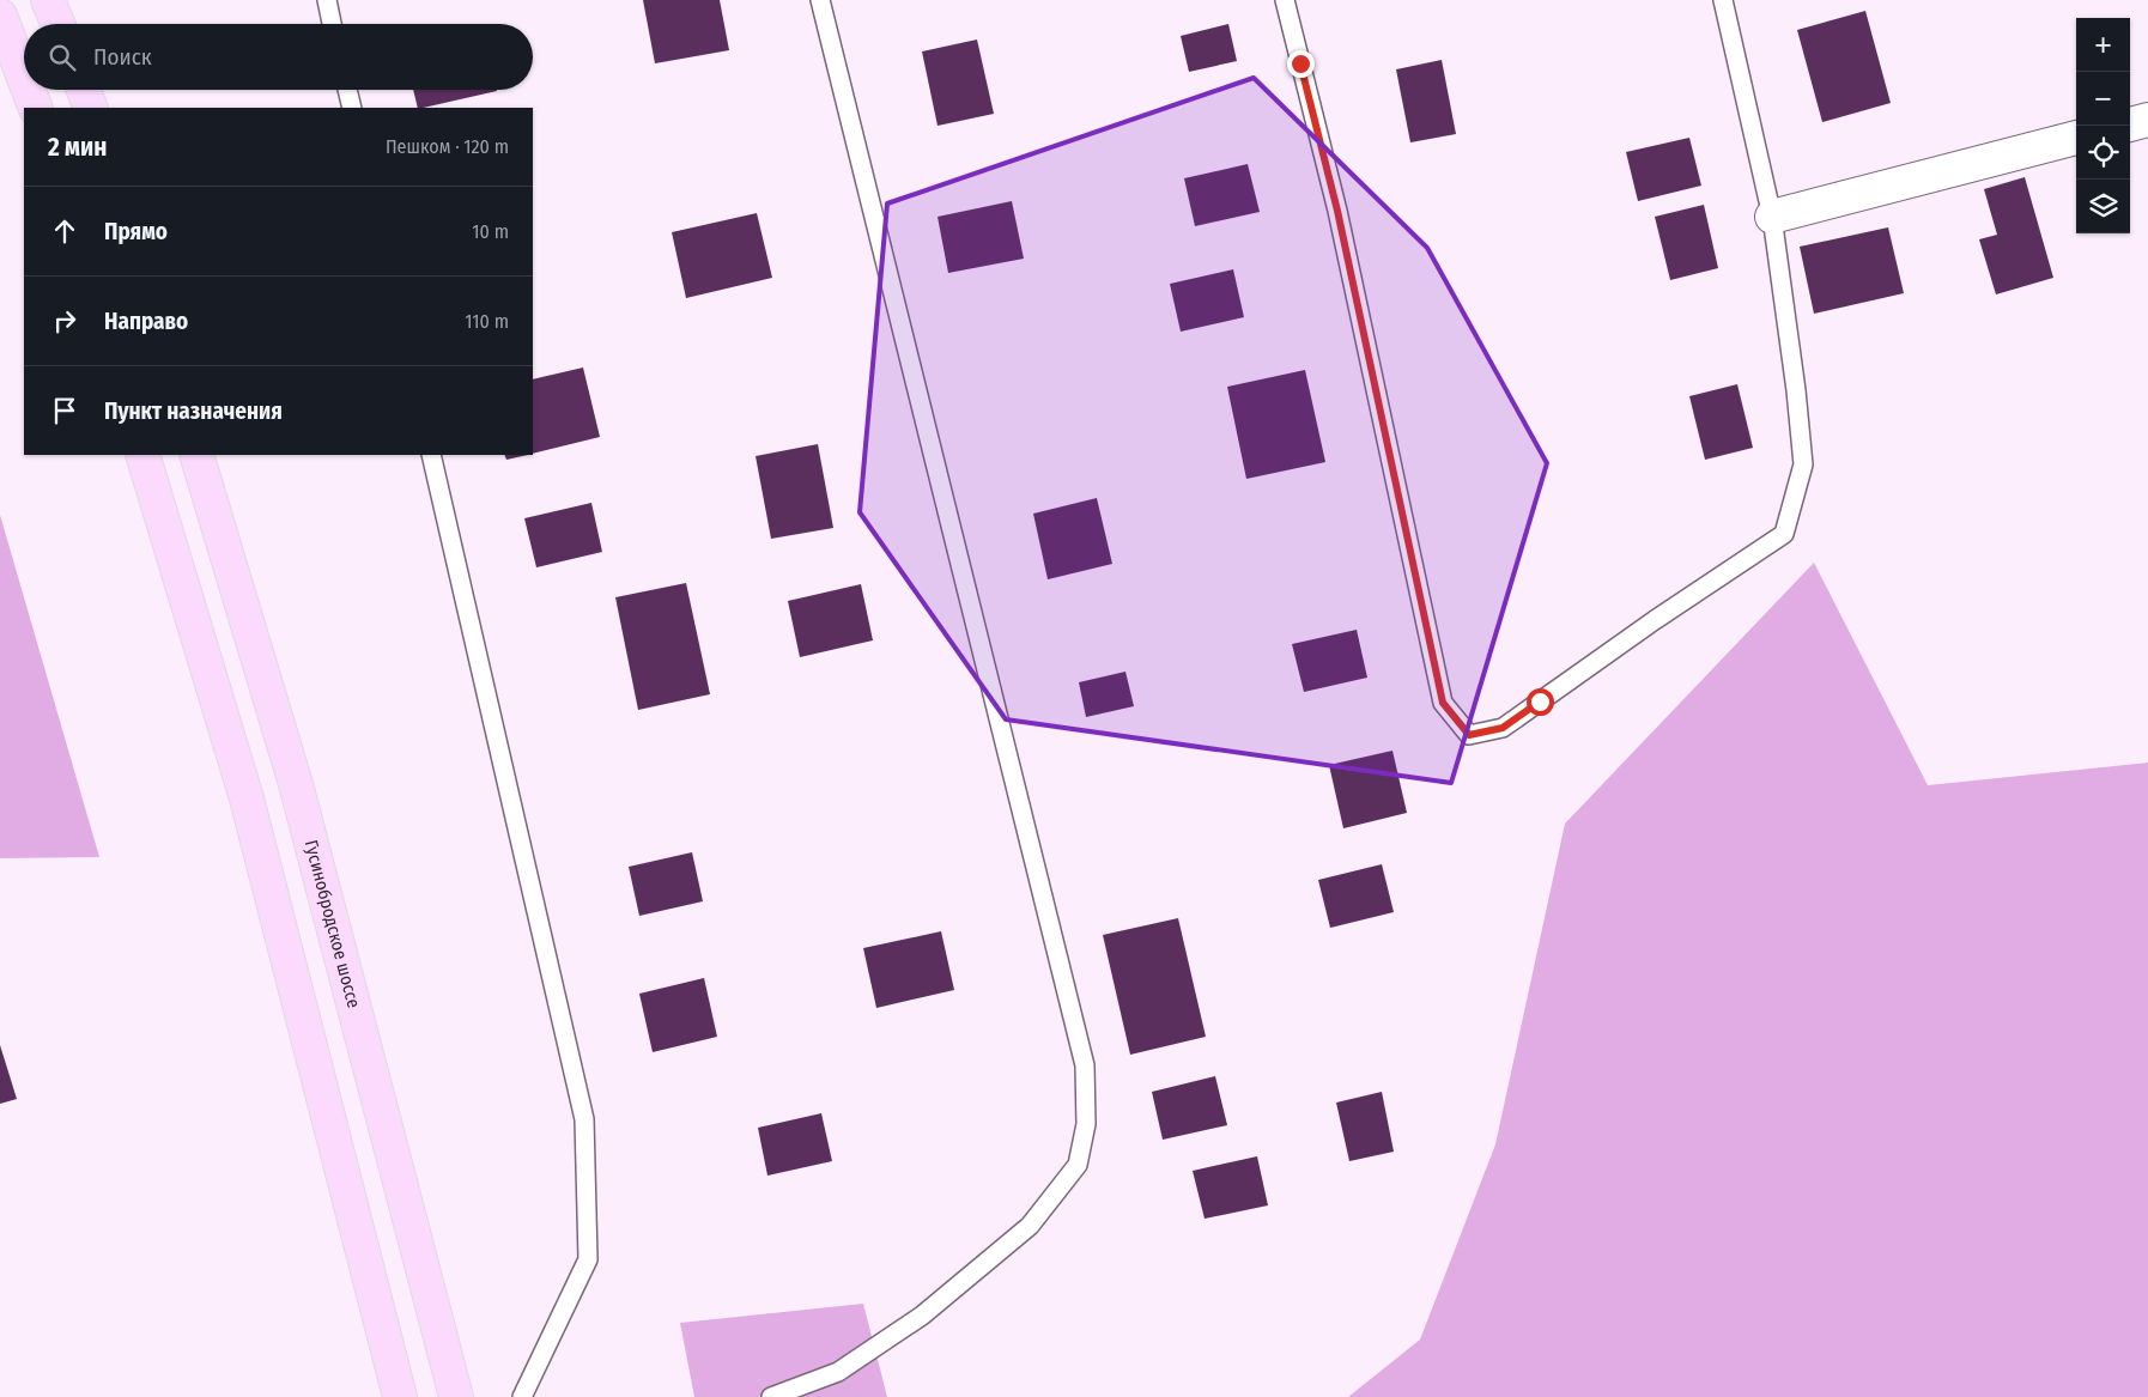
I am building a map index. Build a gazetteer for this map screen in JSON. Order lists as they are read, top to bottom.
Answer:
{
  "streets": {
    "main road": ["Гусинобродское шоссе"]
  },
  "page": {
    "map_buttons": ["+", "−"],
    "search": "Поиск",
    "heading": ["2 мин", "Пешком · 120 m"],
    "list": [
      ["Прямо", "10 m"],
      ["Направо", "110 m"],
      "Пункт назначения"
    ]
  }
}
